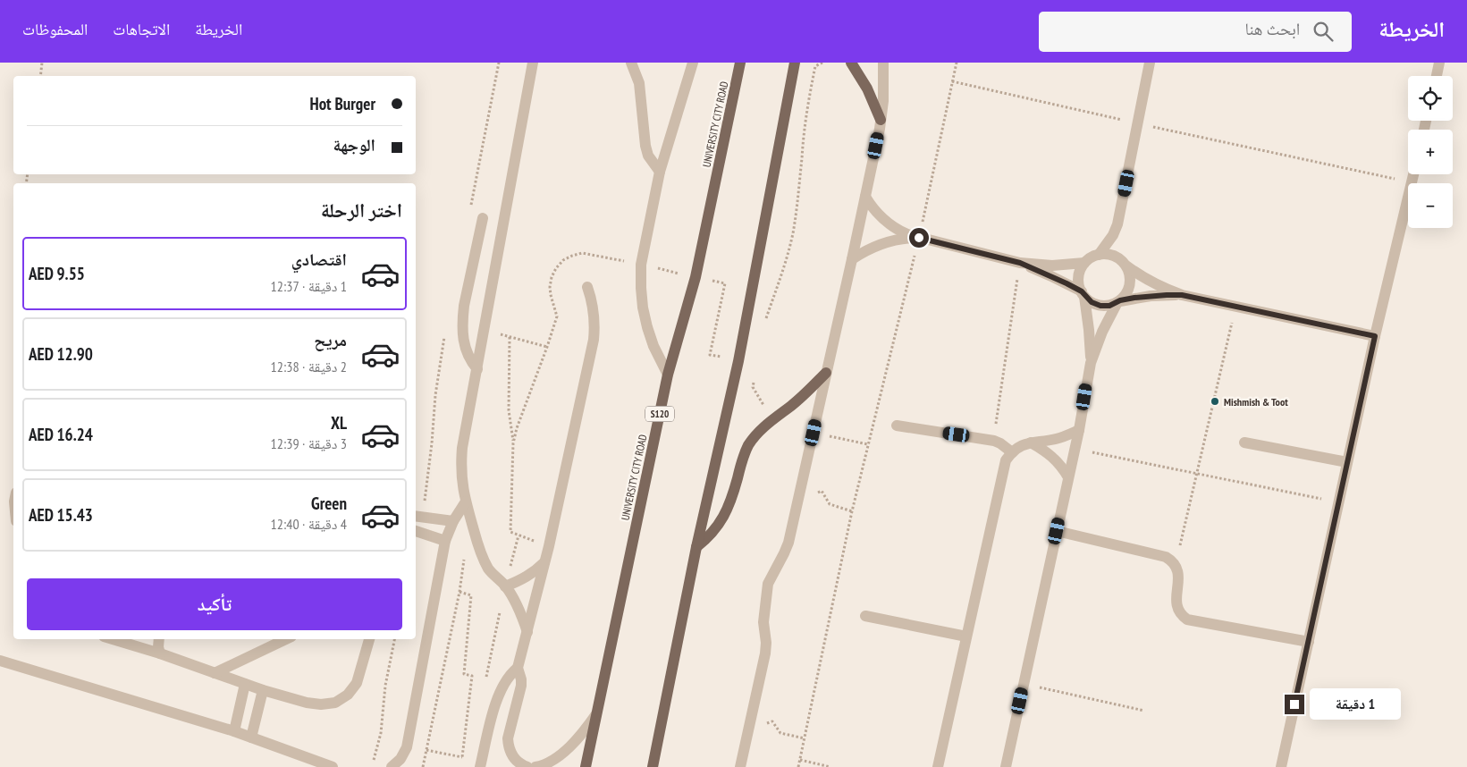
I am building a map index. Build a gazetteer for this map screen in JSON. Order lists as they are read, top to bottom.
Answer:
{
  "streets": {
    "main road": ["UNIVERSITY CITY ROAD", "S120"]
  },
  "places": ["Mishmish & Toot"],
  "page": {
    "header": "الخريطة",
    "search": "ابحث هنا",
    "nav": ["الخريطة", "الاتجاهات", "المحفوظات"],
    "map_buttons": ["+", "−"],
    "banner": ["Hot Burger", "الوجهة"],
    "heading": "اختر الرحلة",
    "list": [
      {
        "name": "اقتصادي",
        "note": "1 دقيقة · 12:37",
        "value": "AED 9.55"
      },
      {
        "name": "مريح",
        "note": "2 دقيقة · 12:38",
        "value": "AED 12.90"
      },
      {
        "name": "XL",
        "note": "3 دقيقة · 12:39",
        "value": "AED 16.24"
      },
      {
        "name": "Green",
        "note": "4 دقيقة · 12:40",
        "value": "AED 15.43"
      }
    ],
    "buttons": "تأكيد",
    "bubble": "1 دقيقة"
  }
}
